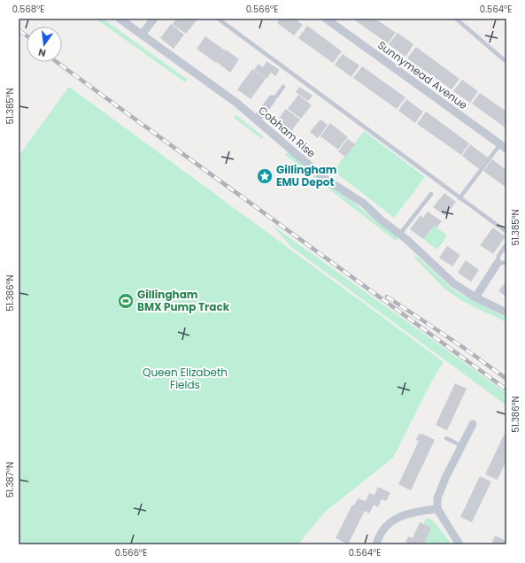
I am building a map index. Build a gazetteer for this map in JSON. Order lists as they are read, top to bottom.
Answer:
{
  "streets": {
    "street": ["Sunnymead Avenue", "Cobham Rise"]
  },
  "parks": ["Queen Elizabeth Fields"],
  "places": {
    "place": ["Gillingham EMU Depot"],
    "sports": ["Gillingham BMX Pump Track"]
  },
  "north": "bottom",
  "coordinates": [
    "0.568°E",
    "0.566°E",
    "0.564°E",
    "51.385°N",
    "51.386°N",
    "51.387°N"
  ]
}
